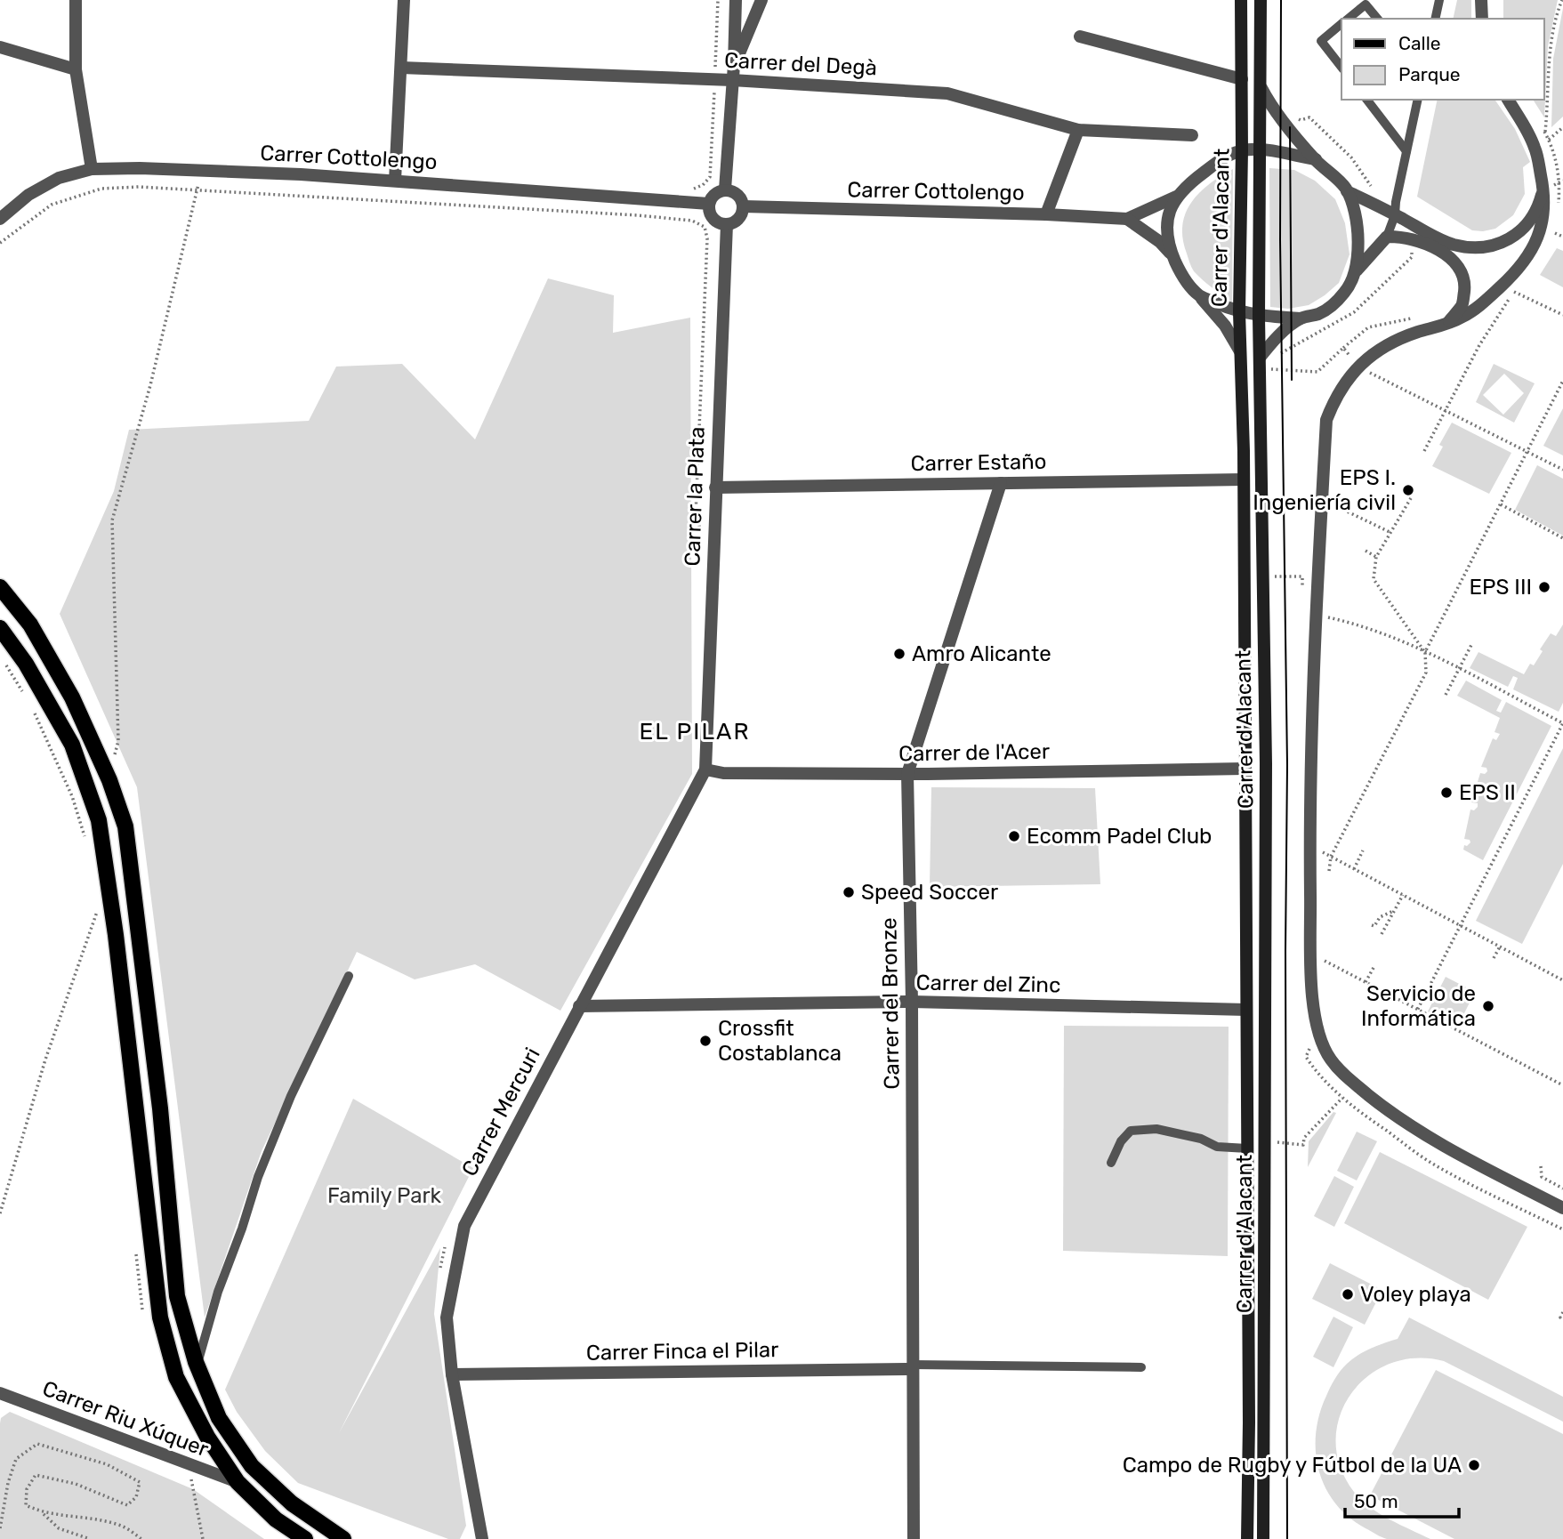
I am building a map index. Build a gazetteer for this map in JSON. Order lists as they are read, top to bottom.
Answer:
{
  "streets": {
    "main road": ["Carrer d'Alacant"],
    "street": [
      "Carrer del Degà",
      "Carrer Cottolengo",
      "Carrer Estaño",
      "Carrer la Plata",
      "Carrer de l'Acer",
      "Carrer del Zinc",
      "Carrer del Bronze",
      "Carrer Mercuri",
      "Carrer Finca el Pilar",
      "Carrer Riu Xúquer"
    ]
  },
  "crossings": [
    ["Carrer Cottolengo", "Carrer la Plata"],
    ["Carrer d'Alacant", "Carrer Estaño"],
    ["Carrer d'Alacant", "Carrer de l'Acer"],
    ["Carrer d'Alacant", "Carrer del Zinc"],
    ["Carrer Estaño", "Carrer la Plata"],
    ["Carrer Estaño", "Carrer del Bronze"],
    ["Carrer la Plata", "Carrer de l'Acer"],
    ["Carrer la Plata", "Carrer Mercuri"],
    ["Carrer de l'Acer", "Carrer del Bronze"],
    ["Carrer de l'Acer", "Carrer Mercuri"],
    ["Carrer del Zinc", "Carrer del Bronze"],
    ["Carrer del Zinc", "Carrer Mercuri"],
    ["Carrer del Bronze", "Carrer Finca el Pilar"],
    ["Carrer Mercuri", "Carrer Finca el Pilar"]
  ],
  "districts": ["EL PILAR"],
  "parks": ["Family Park"],
  "places": [
    "EPS I. Ingeniería civil",
    "EPS III",
    "Amro Alicante",
    "EPS II",
    "Ecomm Padel Club",
    "Speed Soccer",
    "Servicio de Informática",
    "Crossfit Costablanca",
    "Voley playa",
    "Campo de Rugby y Fútbol de la UA"
  ],
  "legend": ["Calle", "Parque"],
  "scale_bar": "50 m"
}
